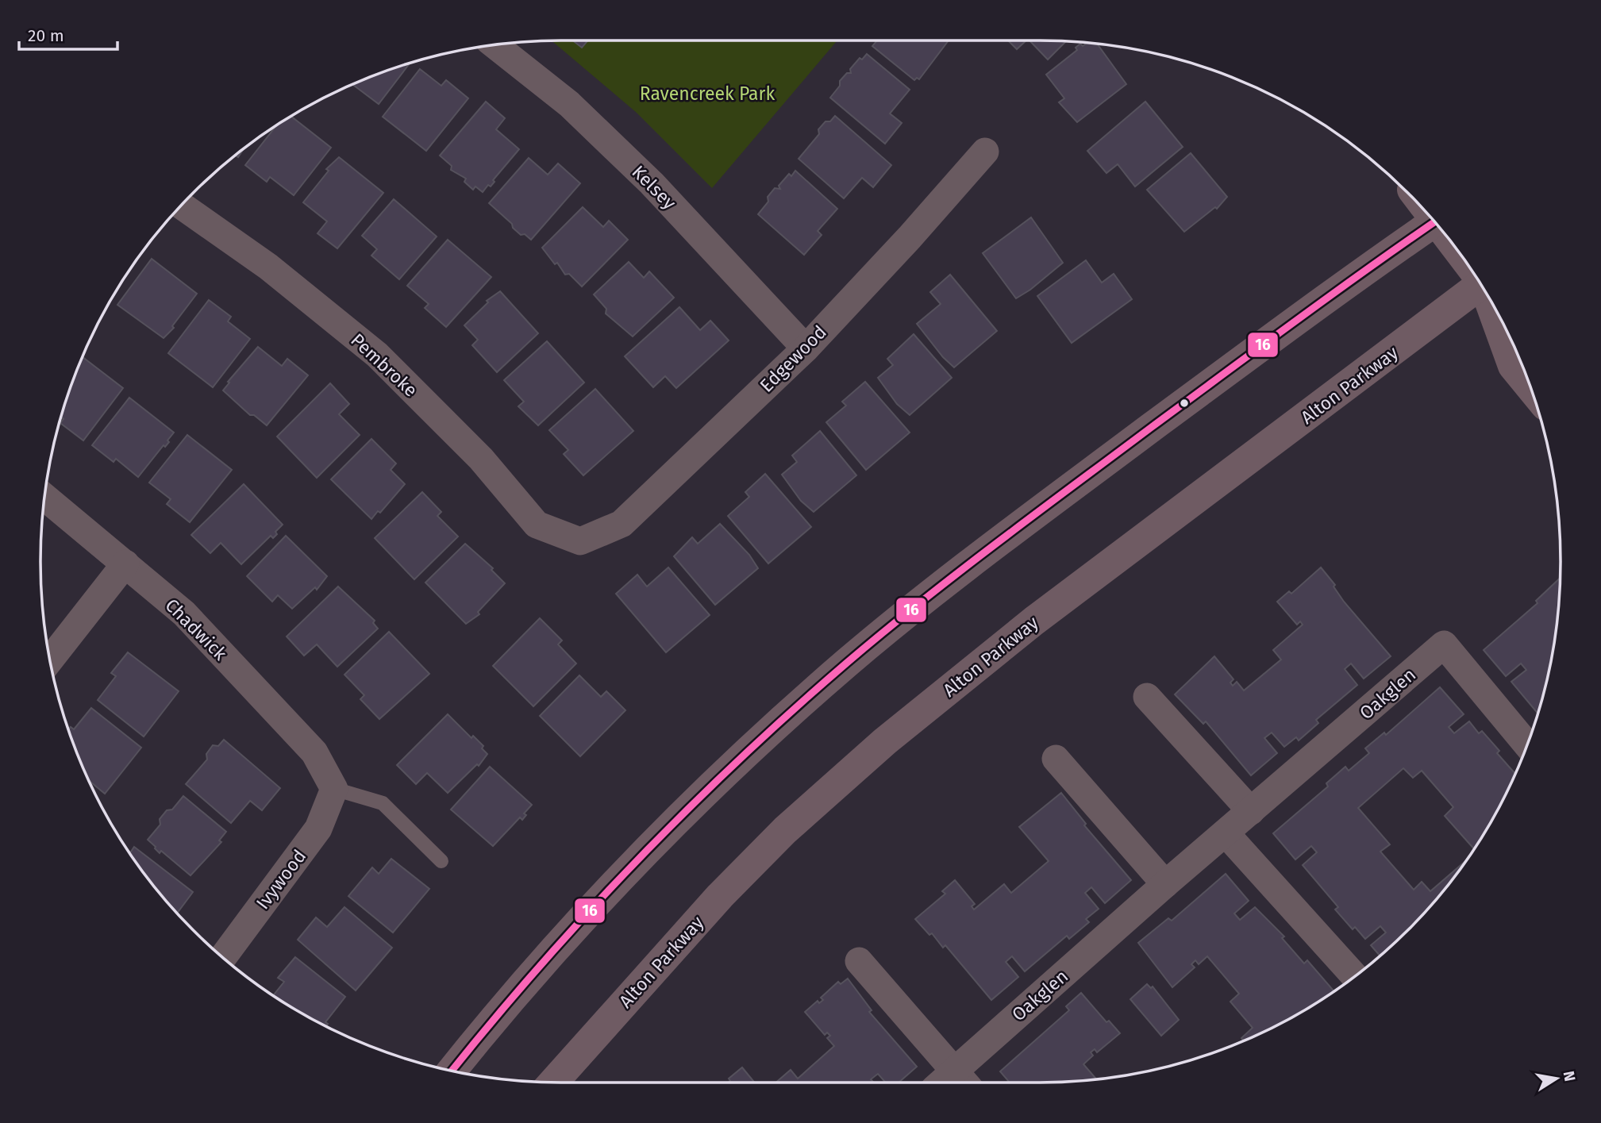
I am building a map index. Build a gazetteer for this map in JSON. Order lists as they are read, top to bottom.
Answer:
{
  "streets": {
    "main road": ["Alton Parkway"],
    "street": [
      "Kelsey",
      "Edgewood",
      "Pembroke",
      "Chadwick",
      "Oakglen",
      "Ivywood"
    ]
  },
  "crossings": [
    ["Kelsey", "Edgewood"],
    ["Edgewood", "Pembroke"],
    ["Chadwick", "Ivywood"]
  ],
  "parks": ["Ravencreek Park"],
  "lines": ["transit line 16"],
  "scale_bar": "20 m",
  "north": "right"
}
